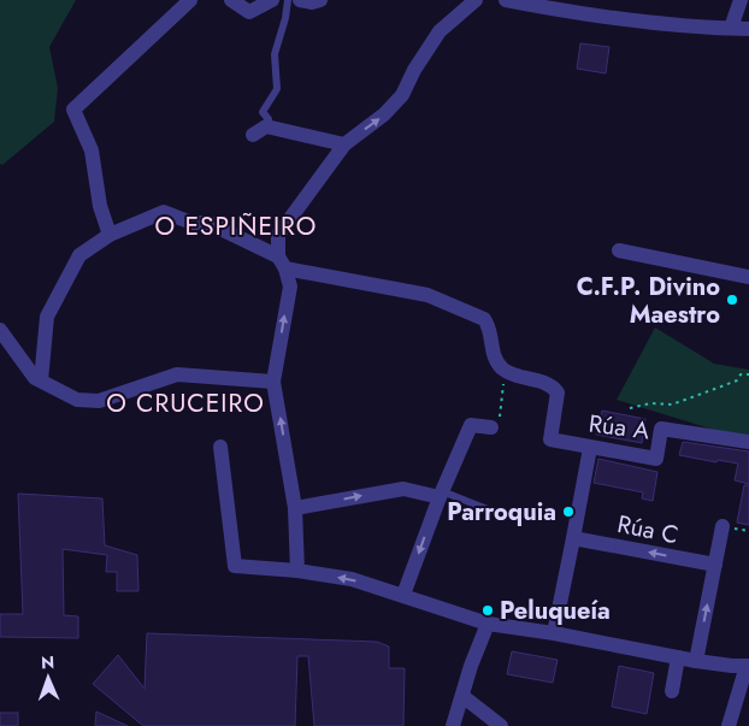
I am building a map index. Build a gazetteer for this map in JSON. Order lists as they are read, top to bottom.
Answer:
{
  "streets": {
    "street": ["Rúa A", "Rúa C"]
  },
  "districts": ["O ESPIÑEIRO", "O CRUCEIRO"],
  "places": ["C.F.P. Divino Maestro", "Parroquia", "Peluqueía"],
  "north": "top"
}
